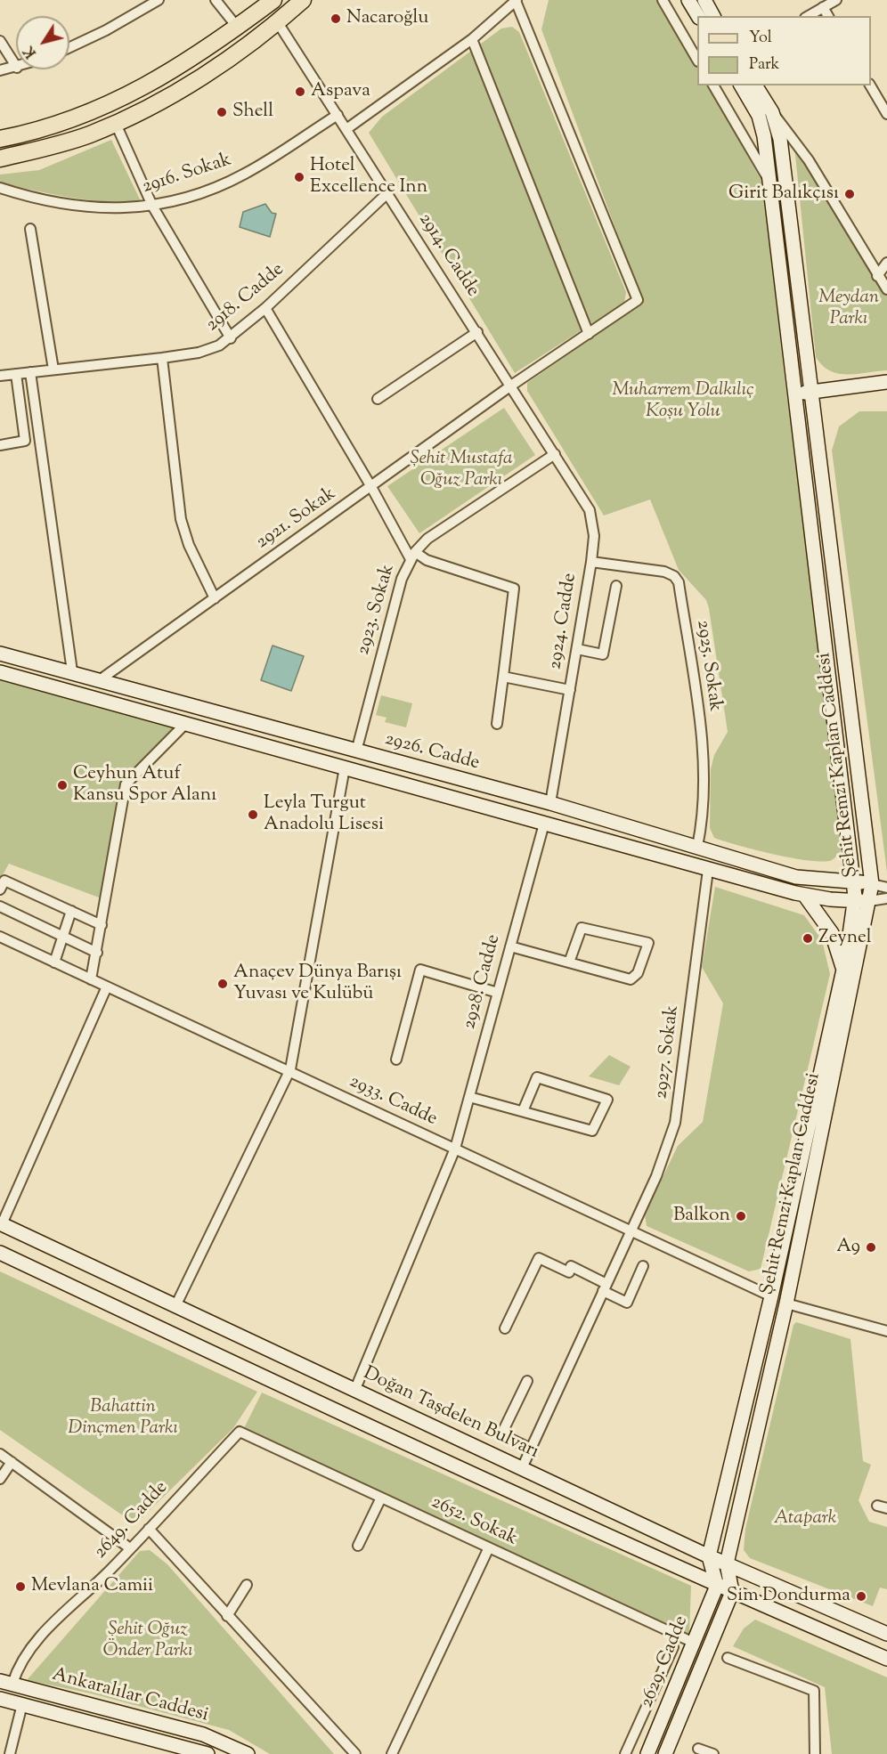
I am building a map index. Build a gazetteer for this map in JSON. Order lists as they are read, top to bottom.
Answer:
{
  "streets": {
    "main road": [
      "2926. Cadde",
      "Şehit Remzi Kaplan Caddesi",
      "Doğan Taşdelen Bulvarı",
      "2629. Cadde",
      "Ankaralılar Caddesi"
    ],
    "street": [
      "2916. Sokak",
      "2914. Cadde",
      "2918. Cadde",
      "2921. Sokak",
      "2923. Sokak",
      "2924. Cadde",
      "2925. Sokak",
      "2928. Cadde",
      "2927. Sokak",
      "2933. Cadde",
      "2649. Cadde",
      "2652. Sokak"
    ]
  },
  "crossings": [
    ["2916. Sokak", "2914. Cadde"],
    ["2914. Cadde", "2918. Cadde"],
    ["2914. Cadde", "2921. Sokak"],
    ["2914. Cadde", "2923. Sokak"],
    ["2914. Cadde", "2924. Cadde"],
    ["2921. Sokak", "2926. Cadde"],
    ["2923. Sokak", "2924. Cadde"],
    ["2923. Sokak", "2926. Cadde"],
    ["2924. Cadde", "2925. Sokak"],
    ["2924. Cadde", "2926. Cadde"],
    ["2925. Sokak", "2926. Cadde"],
    ["2926. Cadde", "Şehit Remzi Kaplan Caddesi"],
    ["2926. Cadde", "2928. Cadde"],
    ["2926. Cadde", "2927. Sokak"],
    ["Şehit Remzi Kaplan Caddesi", "2933. Cadde"],
    ["Şehit Remzi Kaplan Caddesi", "Doğan Taşdelen Bulvarı"],
    ["2928. Cadde", "2933. Cadde"],
    ["2928. Cadde", "Doğan Taşdelen Bulvarı"],
    ["2927. Sokak", "2933. Cadde"],
    ["2927. Sokak", "Doğan Taşdelen Bulvarı"],
    ["2649. Cadde", "2652. Sokak"],
    ["2649. Cadde", "Ankaralılar Caddesi"],
    ["2652. Sokak", "2629. Cadde"]
  ],
  "parks": [
    "Meydan Parkı",
    "Muharrem Dalkılıç Koşu Yolu",
    "Şehit Mustafa Oğuz Parkı",
    "Bahattin Dinçmen Parkı",
    "Atapark",
    "Şehit Oğuz Önder Parkı"
  ],
  "places": [
    "Nacaroğlu",
    "Aspava",
    "Shell",
    "Hotel Excellence Inn",
    "Girit Balıkçısı",
    "Ceyhun Atuf Kansu Spor Alanı",
    "Leyla Turgut Anadolu Lisesi",
    "Zeynel",
    "Anaçev Dünya Barışı Yuvası ve Kulübü",
    "Balkon",
    "A9",
    "Mevlana Camii",
    "Sim Dondurma"
  ],
  "legend": ["Yol", "Park"],
  "north": "bottom left"
}
